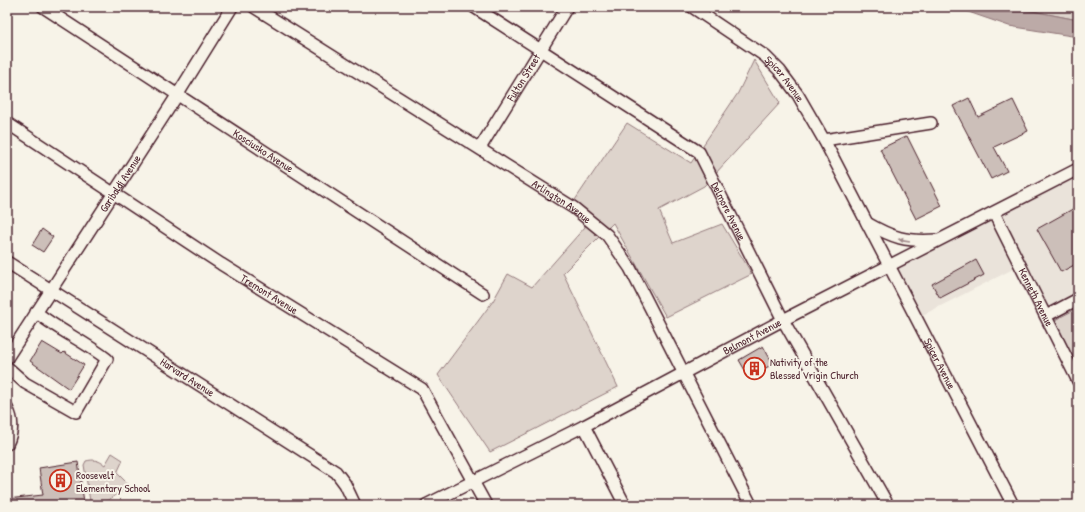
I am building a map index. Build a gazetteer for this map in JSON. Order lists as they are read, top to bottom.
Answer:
{
  "streets": {
    "street": [
      "Fulton Street",
      "Spicer Avenue",
      "Kosciusko Avenue",
      "Garibaldi Avenue",
      "Arlington Avenue",
      "Delmore Avenue",
      "Tremont Avenue",
      "Kenneth Avenue",
      "Belmont Avenue",
      "Harvard Avenue"
    ]
  },
  "crossings": [
    ["Fulton Street", "Arlington Avenue"],
    ["Fulton Street", "Delmore Avenue"],
    ["Spicer Avenue", "Belmont Avenue"],
    ["Kosciusko Avenue", "Garibaldi Avenue"],
    ["Garibaldi Avenue", "Tremont Avenue"],
    ["Garibaldi Avenue", "Harvard Avenue"],
    ["Arlington Avenue", "Belmont Avenue"],
    ["Delmore Avenue", "Belmont Avenue"],
    ["Tremont Avenue", "Belmont Avenue"],
    ["Kenneth Avenue", "Belmont Avenue"]
  ],
  "places": {
    "building": ["Nativity of the Blessed Vrigin Church", "Roosevelt Elementary School"]
  }
}
